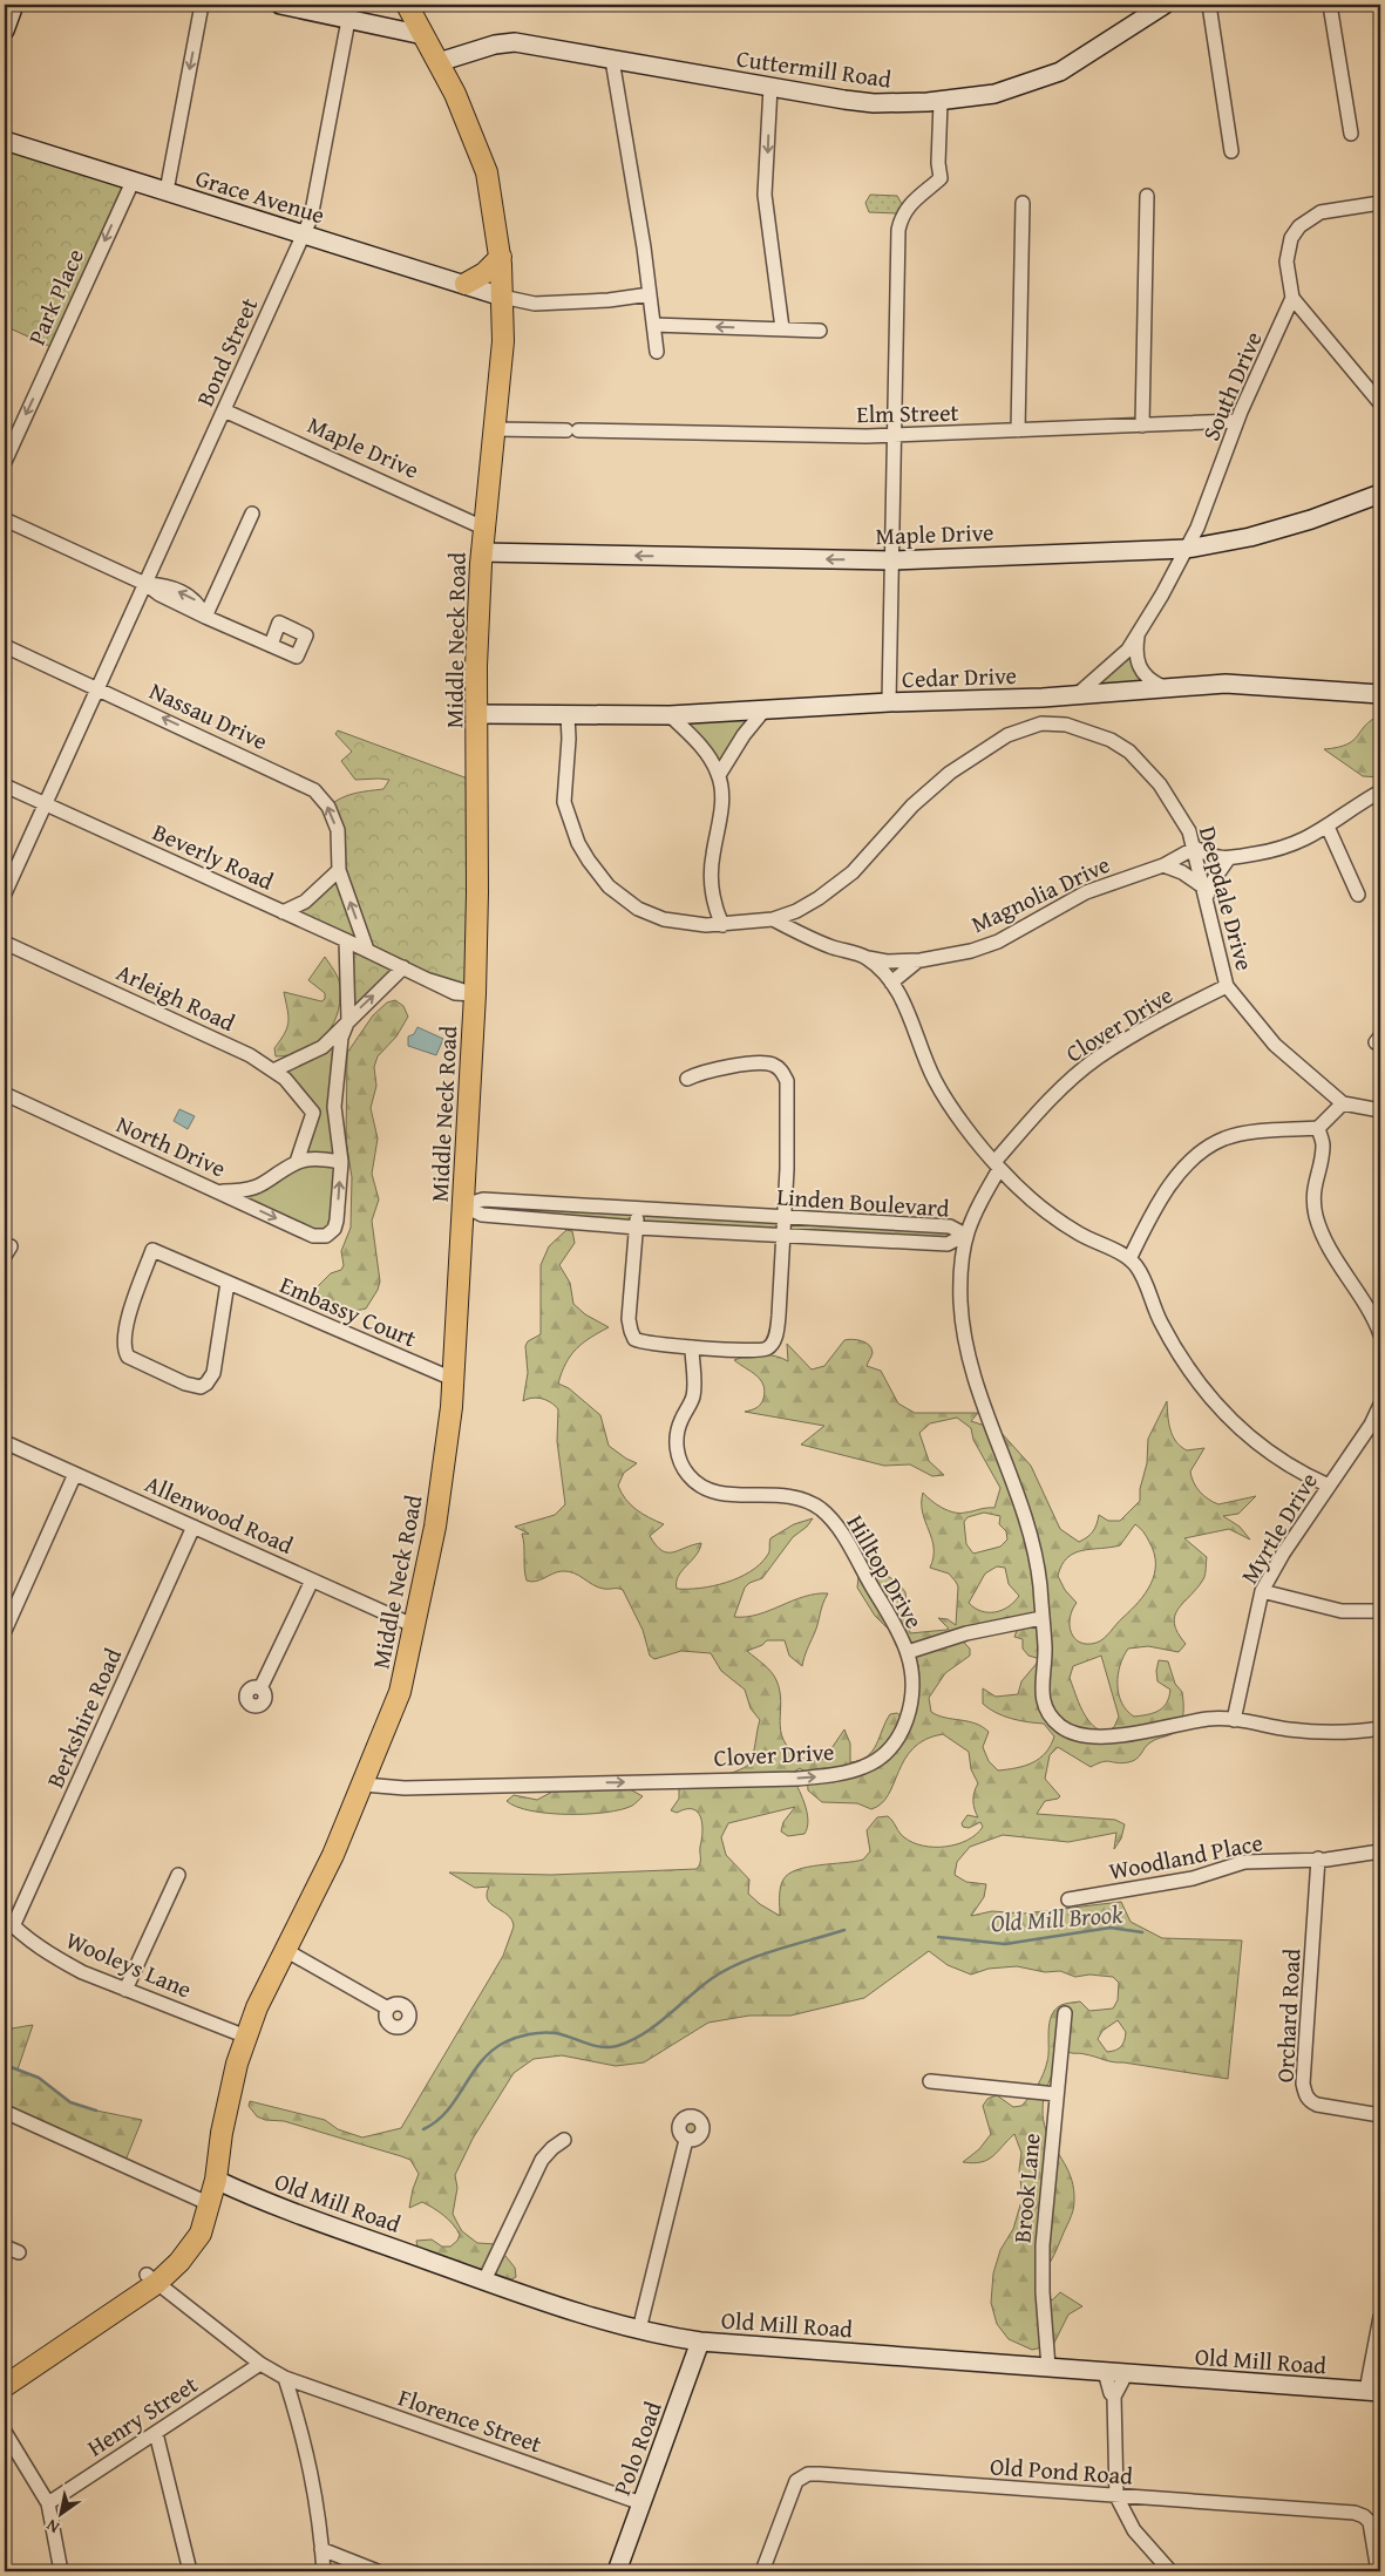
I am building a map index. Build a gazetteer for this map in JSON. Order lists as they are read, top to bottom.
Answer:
{
  "streets": {
    "main road": ["Middle Neck Road"],
    "street": [
      "Cuttermill Road",
      "Grace Avenue",
      "Park Place",
      "Bond Street",
      "South Drive",
      "Elm Street",
      "Maple Drive",
      "Cedar Drive",
      "Nassau Drive",
      "Beverly Road",
      "Magnolia Drive",
      "Deepdale Drive",
      "Arleigh Road",
      "Clover Drive",
      "North Drive",
      "Linden Boulevard",
      "Embassy Court",
      "Allenwood Road",
      "Myrtle Drive",
      "Hilltop Drive",
      "Berkshire Road",
      "Woodland Place",
      "Wooleys Lane",
      "Orchard Road",
      "Brook Lane",
      "Old Mill Road",
      "Henry Street",
      "Florence Street",
      "Polo Road",
      "Old Pond Road"
    ]
  },
  "crossings": [
    ["Cuttermill Road", "Middle Neck Road"],
    ["Grace Avenue", "Park Place"],
    ["Grace Avenue", "Bond Street"],
    ["Grace Avenue", "Middle Neck Road"],
    ["Bond Street", "Maple Drive"],
    ["Bond Street", "Nassau Drive"],
    ["Bond Street", "Beverly Road"],
    ["South Drive", "Elm Street"],
    ["South Drive", "Maple Drive"],
    ["South Drive", "Cedar Drive"],
    ["Elm Street", "Middle Neck Road"],
    ["Maple Drive", "Middle Neck Road"],
    ["Middle Neck Road", "Cedar Drive"],
    ["Middle Neck Road", "Beverly Road"],
    ["Middle Neck Road", "Clover Drive"],
    ["Middle Neck Road", "Linden Boulevard"],
    ["Middle Neck Road", "Embassy Court"],
    ["Middle Neck Road", "Allenwood Road"],
    ["Middle Neck Road", "Wooleys Lane"],
    ["Middle Neck Road", "Old Mill Road"],
    ["Middle Neck Road", "Florence Street"],
    ["Cedar Drive", "Deepdale Drive"],
    ["Nassau Drive", "Beverly Road"],
    ["Magnolia Drive", "Deepdale Drive"],
    ["Deepdale Drive", "Clover Drive"],
    ["Clover Drive", "Linden Boulevard"],
    ["Clover Drive", "Myrtle Drive"],
    ["Clover Drive", "Hilltop Drive"],
    ["Allenwood Road", "Berkshire Road"],
    ["Berkshire Road", "Wooleys Lane"],
    ["Woodland Place", "Orchard Road"],
    ["Brook Lane", "Old Mill Road"],
    ["Old Mill Road", "Polo Road"],
    ["Henry Street", "Florence Street"],
    ["Florence Street", "Polo Road"]
  ],
  "one_way": ["Park Place"],
  "water": ["Old Mill Brook"],
  "north": "bottom left"
}
